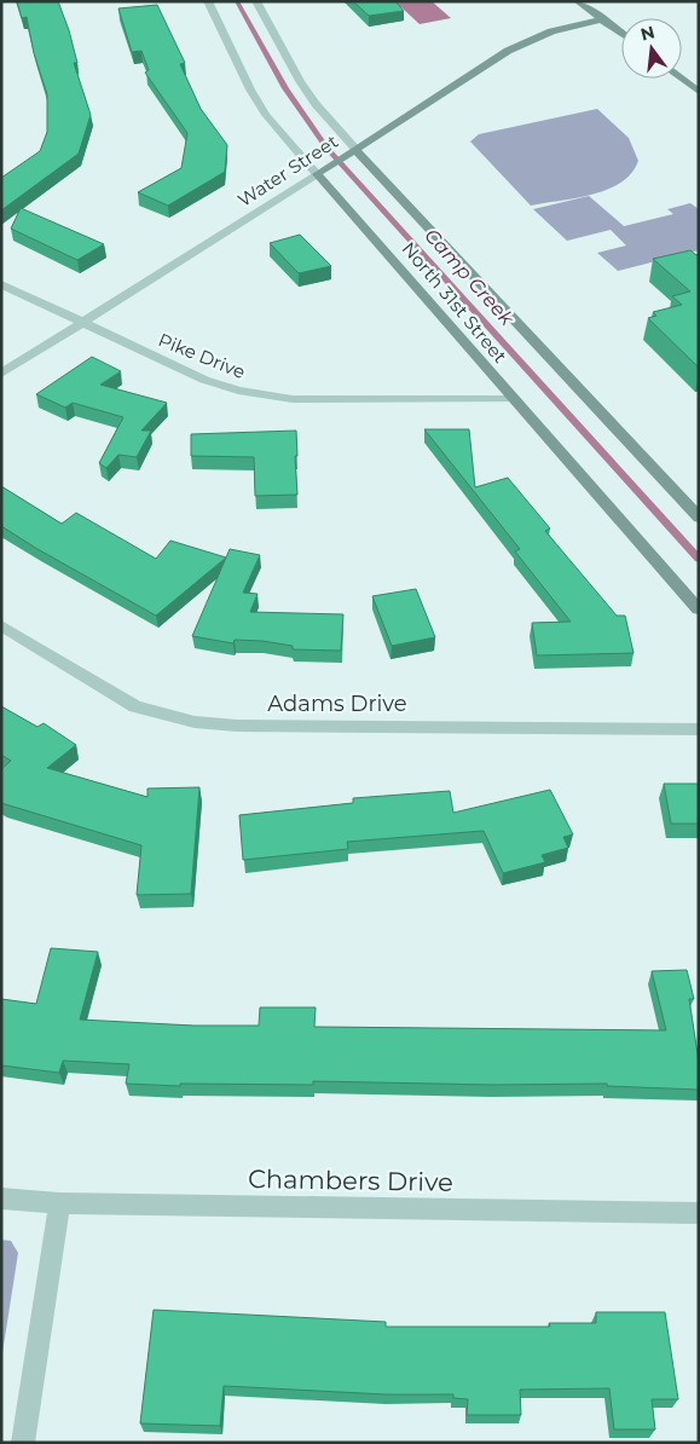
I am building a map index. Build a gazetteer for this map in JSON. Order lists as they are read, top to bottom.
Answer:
{
  "streets": {
    "main road": ["Water Street", "North 31st Street"],
    "street": ["Pike Drive", "Adams Drive", "Chambers Drive"]
  },
  "crossings": [
    ["Water Street", "North 31st Street"],
    ["Water Street", "Pike Drive"],
    ["North 31st Street", "Pike Drive"]
  ],
  "water": ["Camp Creek"],
  "north": "top"
}
